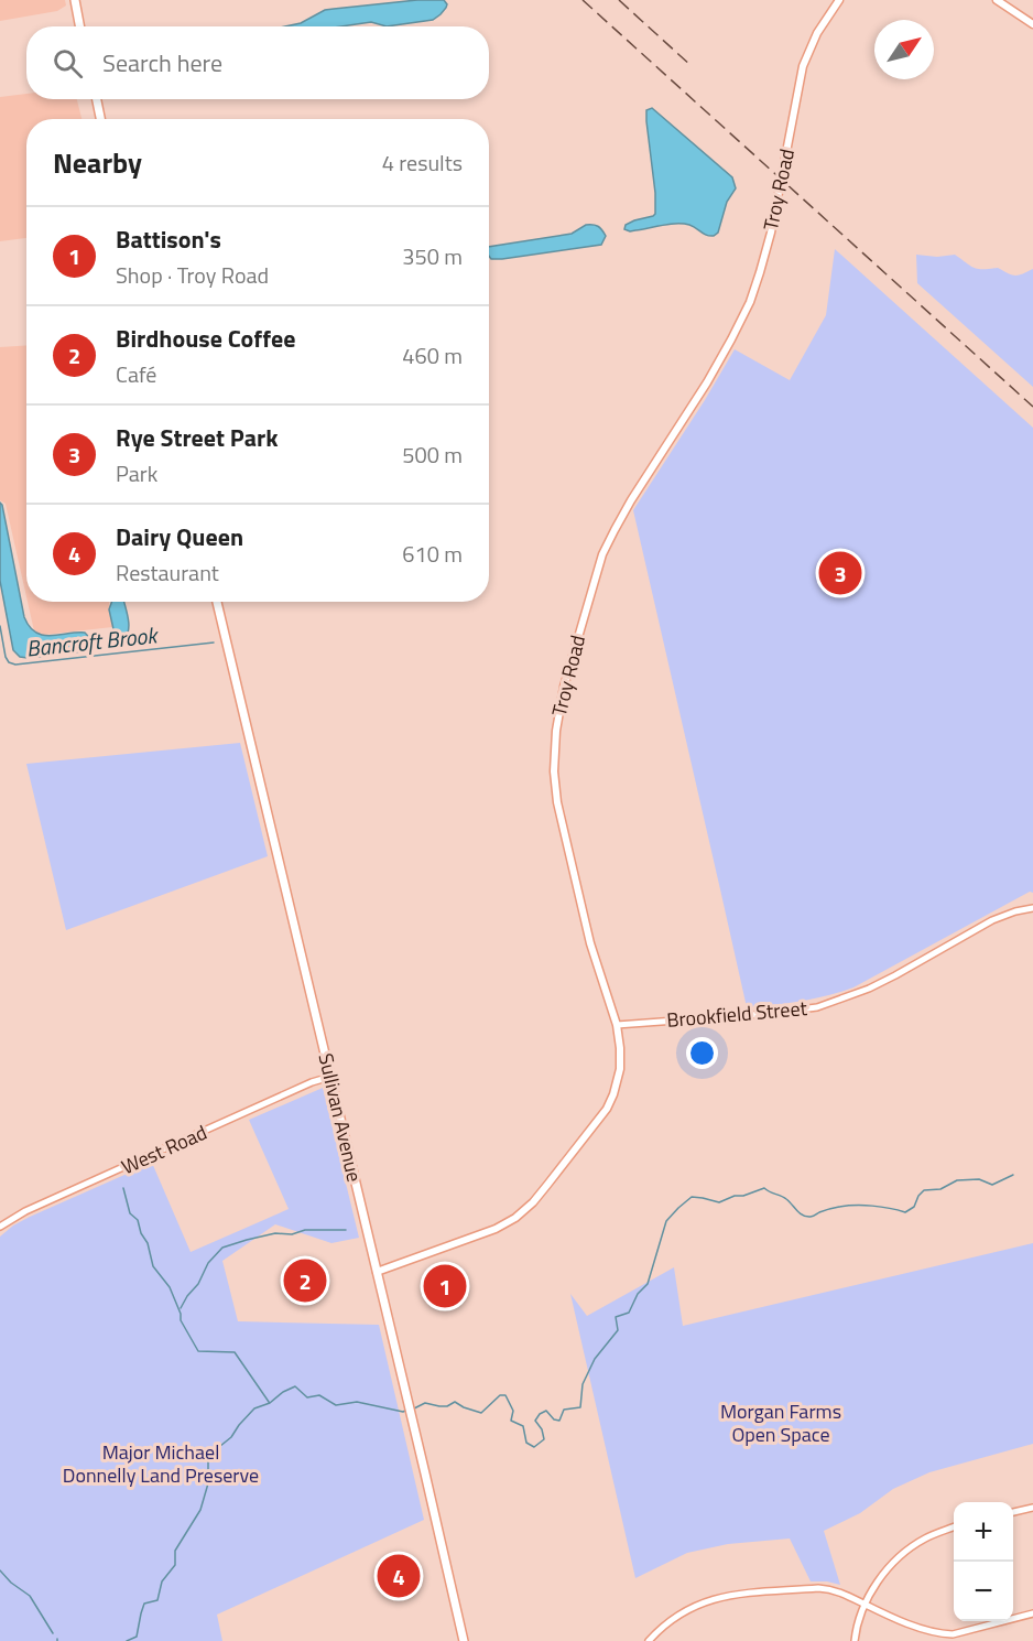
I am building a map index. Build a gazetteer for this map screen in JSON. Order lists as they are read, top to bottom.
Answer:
{
  "streets": {
    "main road": ["Sullivan Avenue"],
    "street": ["Troy Road", "Brookfield Street", "West Road"]
  },
  "crossings": [
    ["Troy Road", "Brookfield Street"],
    ["Troy Road", "Sullivan Avenue"],
    ["Sullivan Avenue", "West Road"]
  ],
  "water": ["Bancroft Brook"],
  "parks": ["Morgan Farms Open Space", "Major Michael Donnelly Land Preserve"],
  "north": "top right",
  "page": {
    "search": "Search here",
    "heading": ["Nearby", "4 results"],
    "list": [
      {
        "mark": "1",
        "name": "Battison's",
        "note": "Shop · Troy Road",
        "value": "350 m"
      },
      {
        "mark": "2",
        "name": "Birdhouse Coffee",
        "note": "Café",
        "value": "460 m"
      },
      {
        "mark": "3",
        "name": "Rye Street Park",
        "note": "Park",
        "value": "500 m"
      },
      {
        "mark": "4",
        "name": "Dairy Queen",
        "note": "Restaurant",
        "value": "610 m"
      }
    ],
    "pins": [
      "3",
      "2",
      "1",
      "4"
    ],
    "map_buttons": ["+", "−"]
  }
}
